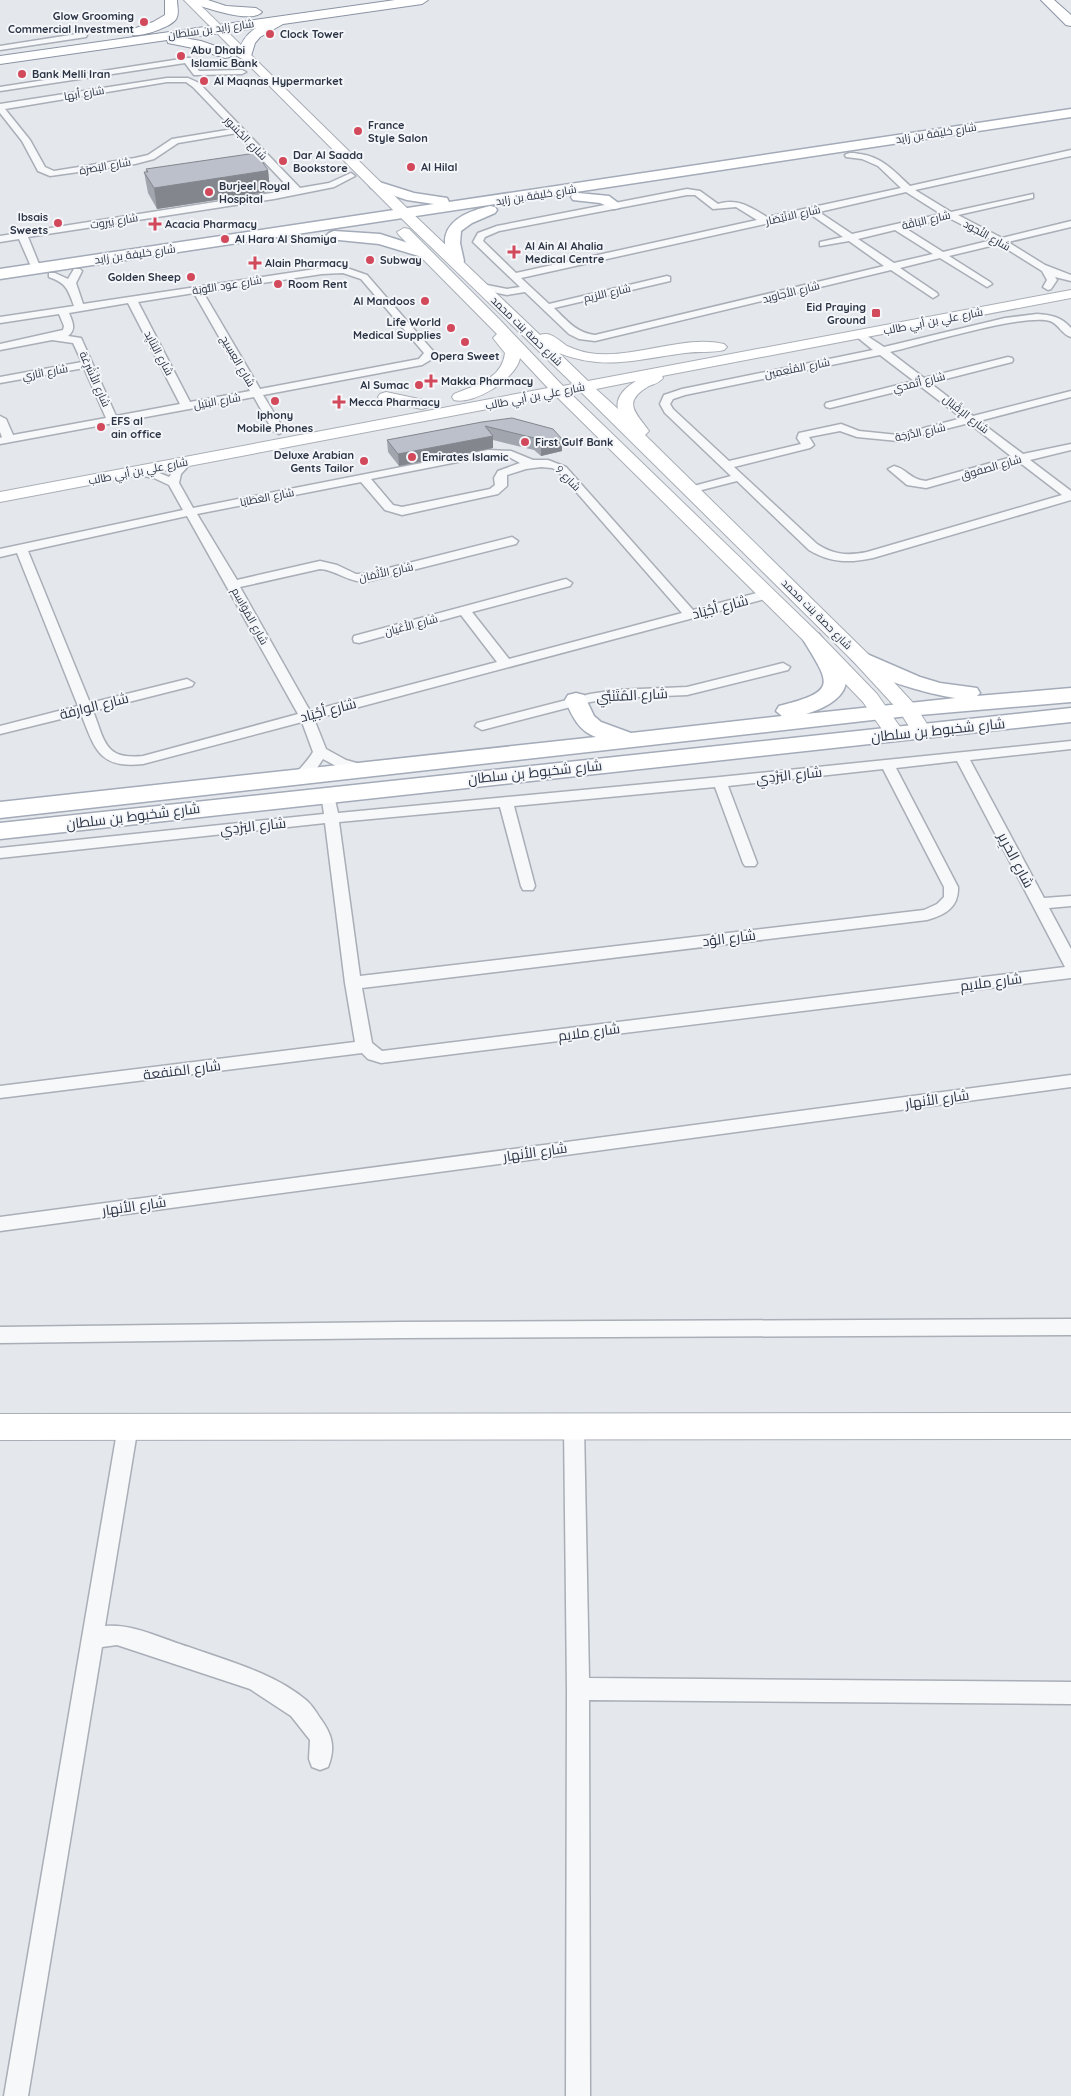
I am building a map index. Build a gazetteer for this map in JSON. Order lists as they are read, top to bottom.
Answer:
{
  "streets": {
    "highway": ["شارع زايد بن سلطان"],
    "main road": [
      "شارع خليفة بن زايد",
      "شارع علي بن أبي طالب",
      "شارع حصة بنت محمد",
      "شارع شخبوط بن سلطان"
    ],
    "street": [
      "شارع أبها",
      "شارع الجُسُور",
      "شارع البَصرَة",
      "شارع الانْتِصَار",
      "شارع البَاقَة",
      "شارع بَيروت",
      "شارع النُجود",
      "شارع عود التُّوبَة",
      "شارع الأجاويد",
      "شارع اللزيم",
      "شارع البَنَايِد",
      "شارع العِسِيج",
      "شارع المُنْعِمِين",
      "شارع اثاري",
      "شارع الأَشْرِعَة",
      "شارع أثمدي",
      "شارع البتيل",
      "شارع الإِقْبَال",
      "شارع الدَّرَجَة",
      "شارع الصفوق",
      "شارع 9",
      "شارع العَطَايَا",
      "شارع الأَثْمَان",
      "شارع أجْيَاد",
      "شارع المَوَاسِم",
      "شارع الأَعْيان",
      "شارع المُتَنَبِّي",
      "شارع الوارفة",
      "شارع البَرْدِي",
      "شارع الحَرِير",
      "شارع الوُد",
      "شارع ملايم",
      "شارع المَنفعة",
      "شارع الأنهار"
    ]
  },
  "crossings": [
    ["شارع زايد بن سلطان", "شارع حصة بنت محمد"],
    ["شارع أبها", "شارع الجُسُور"],
    ["شارع أبها", "شارع البَصرَة"],
    ["شارع أبها", "شارع حصة بنت محمد"],
    ["شارع خليفة بن زايد", "شارع النُجود"],
    ["شارع خليفة بن زايد", "شارع حصة بنت محمد"],
    ["شارع الجُسُور", "شارع البَصرَة"],
    ["شارع الجُسُور", "شارع بَيروت"],
    ["شارع الانْتِصَار", "شارع النُجود"],
    ["شارع الانْتِصَار", "شارع الأجاويد"],
    ["شارع البَاقَة", "شارع النُجود"],
    ["شارع بَيروت", "شارع حصة بنت محمد"],
    ["شارع النُجود", "شارع الأجاويد"],
    ["شارع عود التُّوبَة", "شارع البَنَايِد"],
    ["شارع عود التُّوبَة", "شارع العِسِيج"],
    ["شارع عود التُّوبَة", "شارع البتيل"],
    ["شارع الأجاويد", "شارع اللزيم"],
    ["شارع علي بن أبي طالب", "شارع حصة بنت محمد"],
    ["شارع علي بن أبي طالب", "شارع العِسِيج"],
    ["شارع علي بن أبي طالب", "شارع الإِقْبَال"],
    ["شارع حصة بنت محمد", "شارع أجْيَاد"],
    ["شارع حصة بنت محمد", "شارع شخبوط بن سلطان"],
    ["شارع البَنَايِد", "شارع البتيل"],
    ["شارع العِسِيج", "شارع البتيل"],
    ["شارع المُنْعِمِين", "شارع الإِقْبَال"],
    ["شارع المُنْعِمِين", "شارع الدَّرَجَة"],
    ["شارع اثاري", "شارع الأَشْرِعَة"],
    ["شارع الأَشْرِعَة", "شارع البتيل"],
    ["شارع أثمدي", "شارع الإِقْبَال"],
    ["شارع الإِقْبَال", "شارع الدَّرَجَة"],
    ["شارع الإِقْبَال", "شارع الصفوق"],
    ["شارع 9", "شارع العَطَايَا"],
    ["شارع 9", "شارع أجْيَاد"],
    ["شارع العَطَايَا", "شارع أجْيَاد"],
    ["شارع العَطَايَا", "شارع المَوَاسِم"],
    ["شارع الأَثْمَان", "شارع المَوَاسِم"],
    ["شارع أجْيَاد", "شارع المَوَاسِم"],
    ["شارع أجْيَاد", "شارع الوارفة"],
    ["شارع البَرْدِي", "شارع الحَرِير"],
    ["شارع البَرْدِي", "شارع الوُد"],
    ["شارع ملايم", "شارع المَنفعة"]
  ],
  "places": {
    "other": [
      "Glow Grooming Commercial Investment",
      "Clock Tower",
      "Abu Dhabi Islamic Bank",
      "Bank Melli Iran",
      "Al Maqnas Hypermarket",
      "France Style Salon",
      "Dar Al Saada Bookstore",
      "Al Hilal",
      "Burjeel Royal Hospital",
      "Ibsais Sweets",
      "Al Hara Al Shamiya",
      "Subway",
      "Golden Sheep",
      "Room Rent",
      "Al Mandoos",
      "Life World Medical Supplies",
      "Opera Sweet",
      "Al Sumac",
      "Iphony Mobile Phones",
      "EFS al ain office",
      "First Gulf Bank",
      "Emirates Islamic",
      "Deluxe Arabian Gents Tailor"
    ],
    "health": [
      "Acacia Pharmacy",
      "Al Ain Al Ahalia Medical Centre",
      "Alain Pharmacy",
      "Makka Pharmacy",
      "Mecca Pharmacy"
    ],
    "transit": ["Eid Praying Ground"]
  }
}
